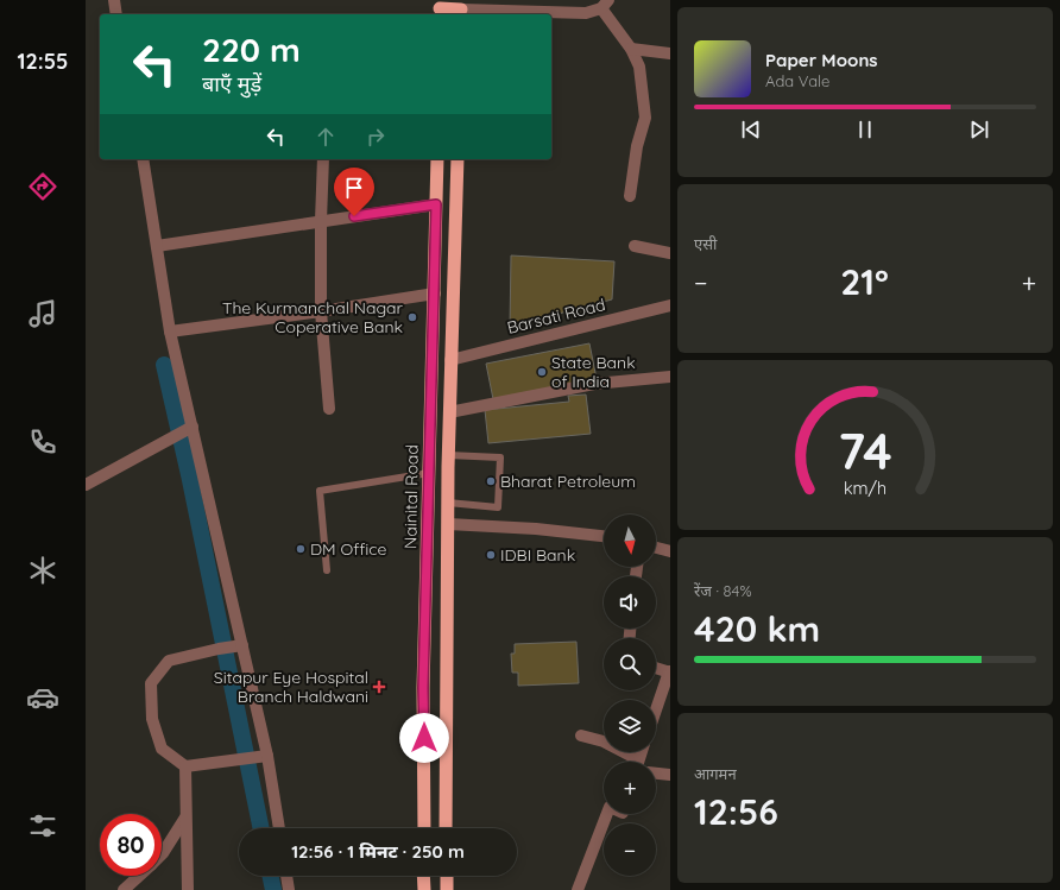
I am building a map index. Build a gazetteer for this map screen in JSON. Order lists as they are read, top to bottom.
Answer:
{
  "streets": {
    "highway": ["Nainital Road"],
    "street": ["Barsati Road"]
  },
  "places": {
    "other": [
      "The Kurmanchal Nagar Coperative Bank",
      "State Bank of India",
      "Bharat Petroleum",
      "DM Office",
      "IDBI Bank"
    ],
    "health": ["Sitapur Eye Hospital Branch Haldwani"]
  },
  "north": "bottom",
  "page": {
    "tabs": "12:55",
    "turn": ["220 m", "बाएँ मुड़ें"],
    "song": ["Paper Moons", "Ada Vale"],
    "tile": [
      "एसी",
      ["रेंज · 84%", "420 km"],
      ["आगमन", "12:56"]
    ],
    "heat": ["−", "21°", "+"],
    "map_buttons": ["+", "−"],
    "limit": "80",
    "trip": "12:56 · 1 मिनट · 250 m",
    "gauge": ["74", "km/h"]
  }
}
